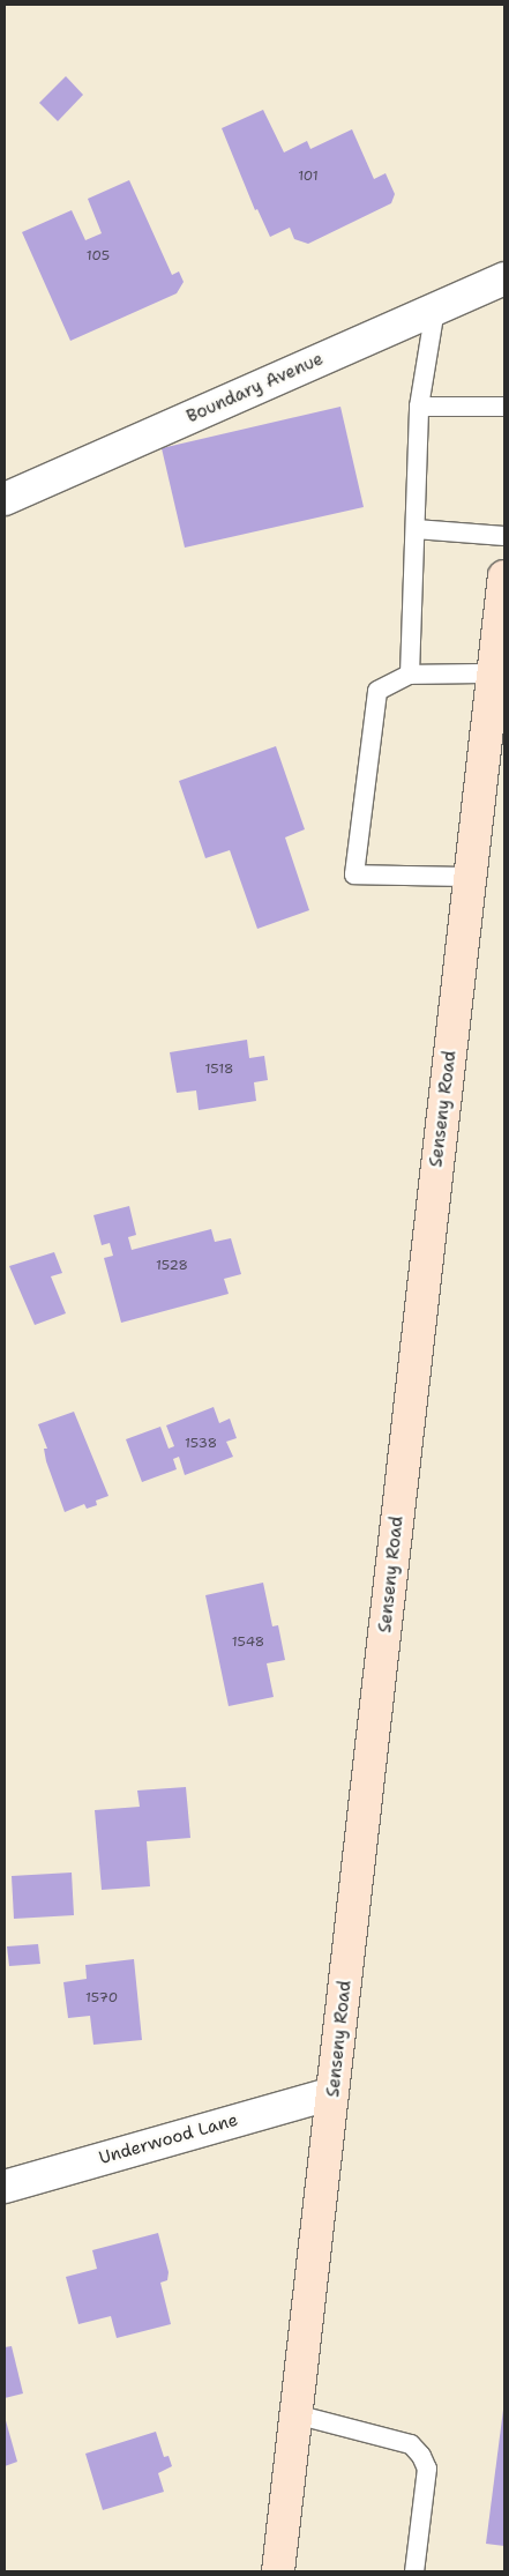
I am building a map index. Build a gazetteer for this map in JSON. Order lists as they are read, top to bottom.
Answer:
{
  "streets": {
    "main road": ["Senseny Road"],
    "street": ["Boundary Avenue", "Underwood Lane"]
  },
  "crossings": [
    ["Senseny Road", "Underwood Lane"]
  ],
  "house_numbers": [
    "101",
    "105",
    "1518",
    "1528",
    "1538",
    "1548",
    "1570"
  ]
}
